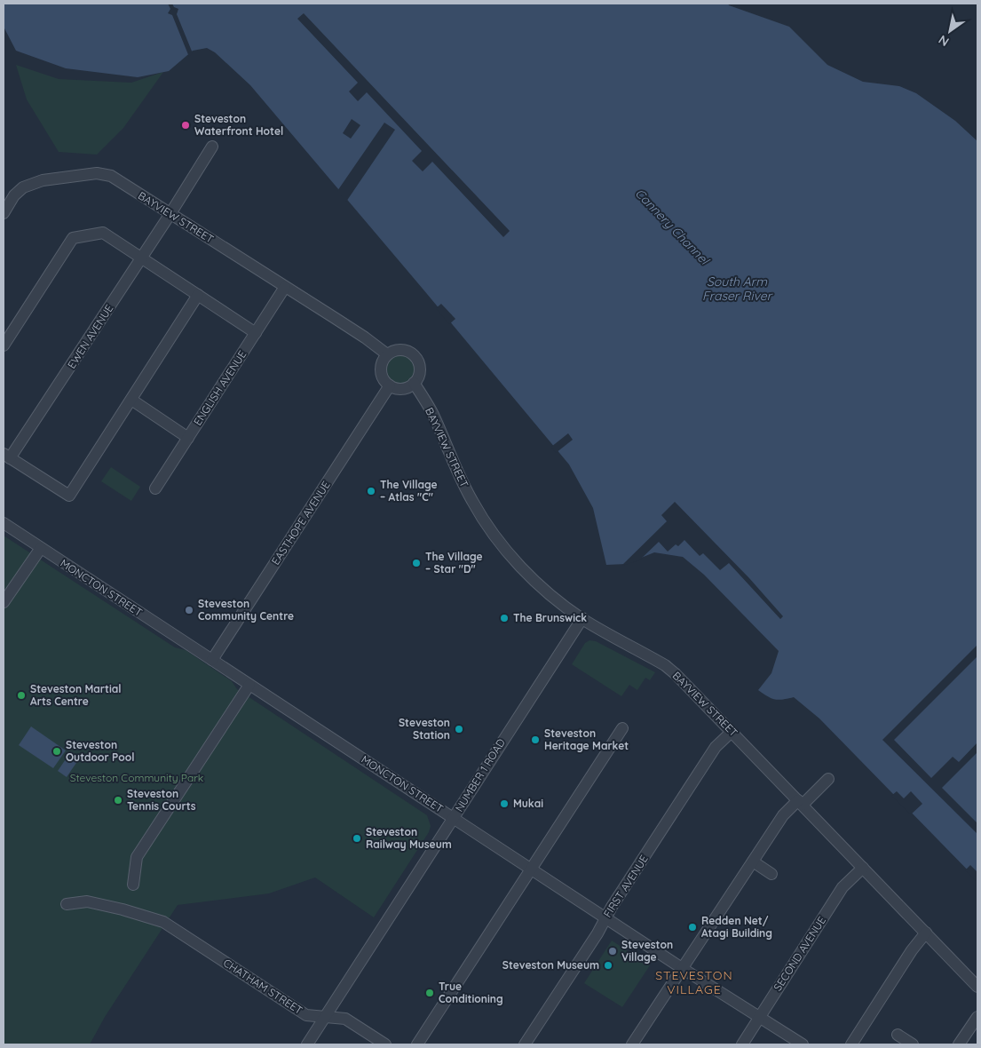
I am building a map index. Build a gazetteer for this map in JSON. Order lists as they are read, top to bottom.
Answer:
{
  "streets": {
    "street": [
      "BAYVIEW STREET",
      "EWEN AVENUE",
      "ENGLISH AVENUE",
      "EASTHOPE AVENUE",
      "MONCTON STREET",
      "NUMBER 1 ROAD",
      "FIRST AVENUE",
      "SECOND AVENUE",
      "CHATHAM STREET"
    ]
  },
  "crossings": [
    ["BAYVIEW STREET", "EWEN AVENUE"],
    ["BAYVIEW STREET", "ENGLISH AVENUE"],
    ["BAYVIEW STREET", "EASTHOPE AVENUE"],
    ["BAYVIEW STREET", "NUMBER 1 ROAD"],
    ["BAYVIEW STREET", "FIRST AVENUE"],
    ["BAYVIEW STREET", "SECOND AVENUE"],
    ["EASTHOPE AVENUE", "MONCTON STREET"],
    ["MONCTON STREET", "NUMBER 1 ROAD"],
    ["MONCTON STREET", "FIRST AVENUE"],
    ["MONCTON STREET", "SECOND AVENUE"],
    ["NUMBER 1 ROAD", "CHATHAM STREET"]
  ],
  "districts": ["STEVESTON VILLAGE"],
  "water": ["Cannery Channel", "South Arm Fraser River"],
  "parks": ["Steveston Community Park"],
  "places": [
    "Steveston Waterfront Hotel",
    "The Village – Atlas \"C\"",
    "The Village – Star \"D\"",
    "Steveston Community Centre",
    "The Brunswick",
    "Steveston Martial Arts Centre",
    "Steveston Station",
    "Steveston Heritage Market",
    "Steveston Outdoor Pool",
    "Steveston Tennis Courts",
    "Mukai",
    "Steveston Railway Museum",
    "Redden Net/ Atagi Building",
    "Steveston Village",
    "Steveston Museum",
    "True Conditioning"
  ],
  "north": "bottom left"
}
